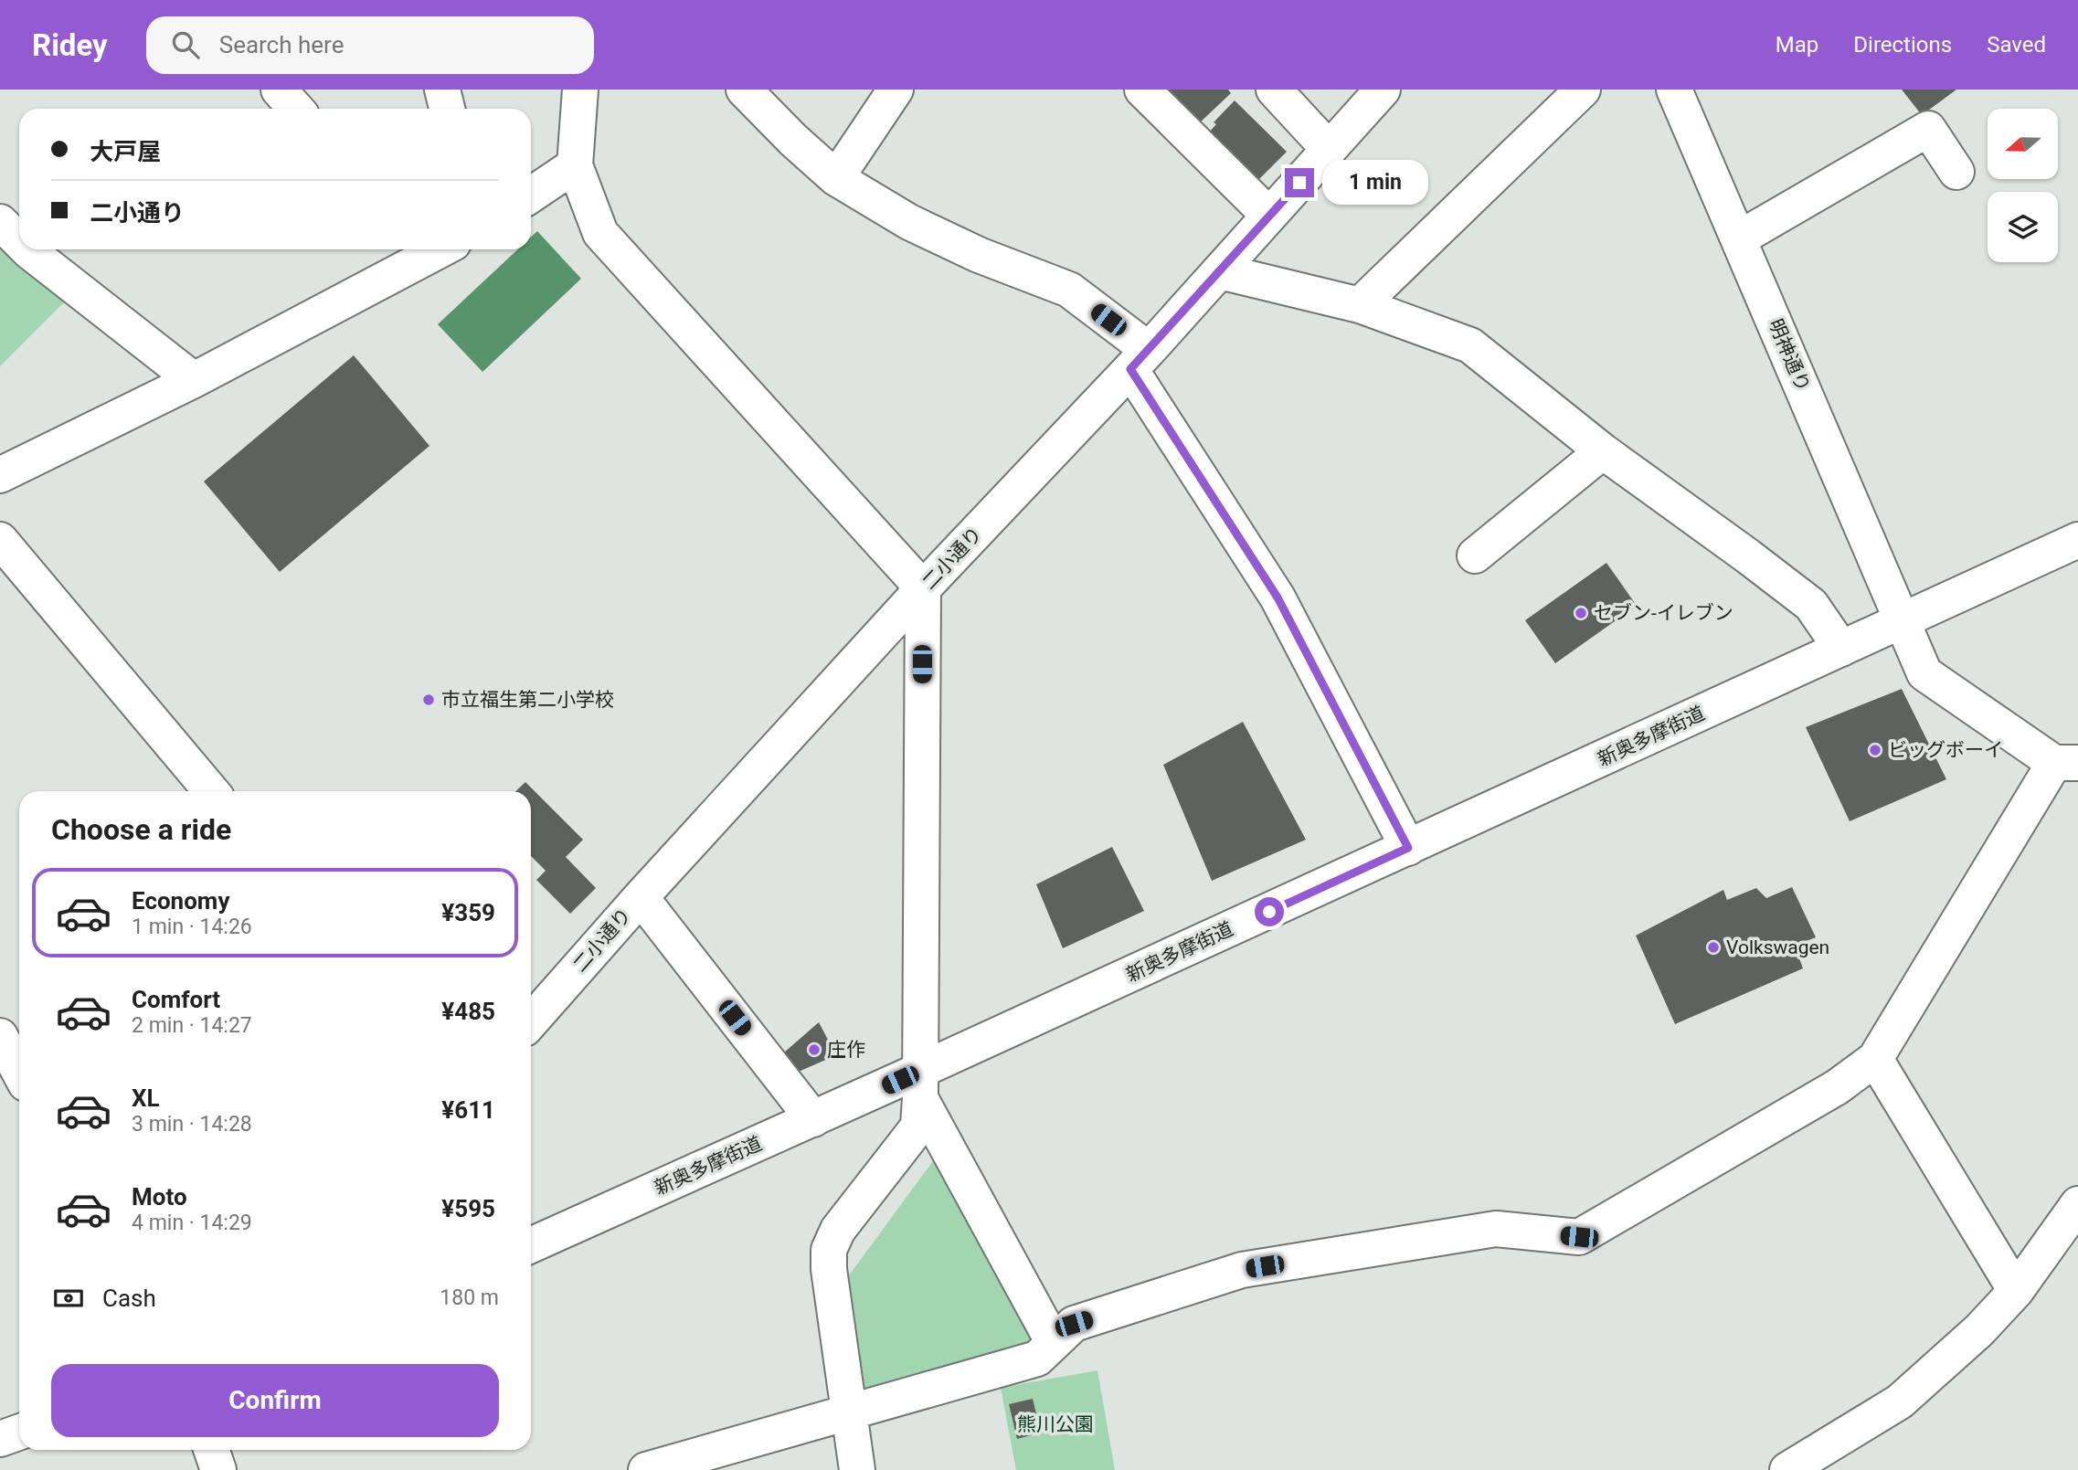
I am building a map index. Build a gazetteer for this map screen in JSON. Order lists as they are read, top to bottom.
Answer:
{
  "streets": {
    "street": ["明神通り", "二小通り", "新奥多摩街道"]
  },
  "crossings": [
    ["明神通り", "新奥多摩街道"]
  ],
  "parks": ["熊川公園"],
  "places": [
    "セブン-イレブン",
    "市立福生第二小学校",
    "ビッグボーイ",
    "Volkswagen",
    "庄作"
  ],
  "north": "left",
  "page": {
    "header": "Ridey",
    "search": "Search here",
    "nav": ["Map", "Directions", "Saved"],
    "banner": ["大戸屋", "二小通り"],
    "bubble": "1 min",
    "heading": "Choose a ride",
    "list": [
      {
        "name": "Economy",
        "note": "1 min · 14:26",
        "value": "¥359"
      },
      {
        "name": "Comfort",
        "note": "2 min · 14:27",
        "value": "¥485"
      },
      {
        "name": "XL",
        "note": "3 min · 14:28",
        "value": "¥611"
      },
      {
        "name": "Moto",
        "note": "4 min · 14:29",
        "value": "¥595"
      }
    ],
    "pay": ["Cash", "180 m"],
    "buttons": "Confirm"
  }
}
